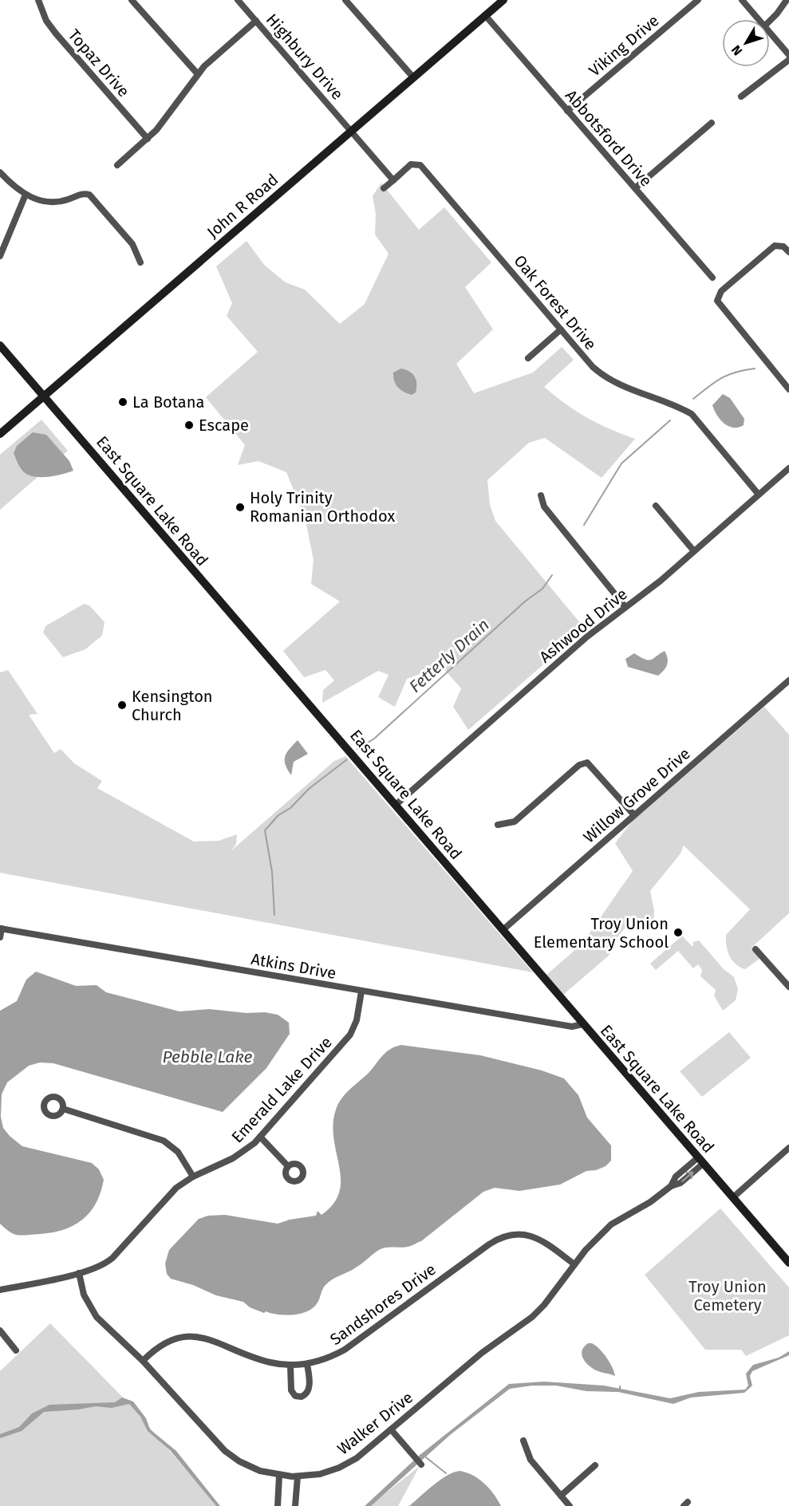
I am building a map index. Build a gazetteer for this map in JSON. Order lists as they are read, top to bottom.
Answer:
{
  "streets": {
    "main road": ["John R Road", "East Square Lake Road"],
    "street": [
      "Viking Drive",
      "Highbury Drive",
      "Topaz Drive",
      "Abbotsford Drive",
      "Oak Forest Drive",
      "Ashwood Drive",
      "Willow Grove Drive",
      "Atkins Drive",
      "Emerald Lake Drive",
      "Sandshores Drive",
      "Walker Drive"
    ]
  },
  "crossings": [
    ["Viking Drive", "Abbotsford Drive"],
    ["Highbury Drive", "John R Road"],
    ["Abbotsford Drive", "John R Road"],
    ["John R Road", "East Square Lake Road"],
    ["Oak Forest Drive", "Ashwood Drive"],
    ["East Square Lake Road", "Ashwood Drive"],
    ["East Square Lake Road", "Willow Grove Drive"],
    ["East Square Lake Road", "Atkins Drive"],
    ["East Square Lake Road", "Walker Drive"],
    ["Atkins Drive", "Emerald Lake Drive"],
    ["Emerald Lake Drive", "Walker Drive"],
    ["Sandshores Drive", "Walker Drive"]
  ],
  "water": ["Fetterly Drain", "Pebble Lake"],
  "parks": ["Troy Union Cemetery"],
  "places": [
    "La Botana",
    "Escape",
    "Holy Trinity Romanian Orthodox",
    "Kensington Church",
    "Troy Union Elementary School"
  ],
  "north": "bottom left"
}
